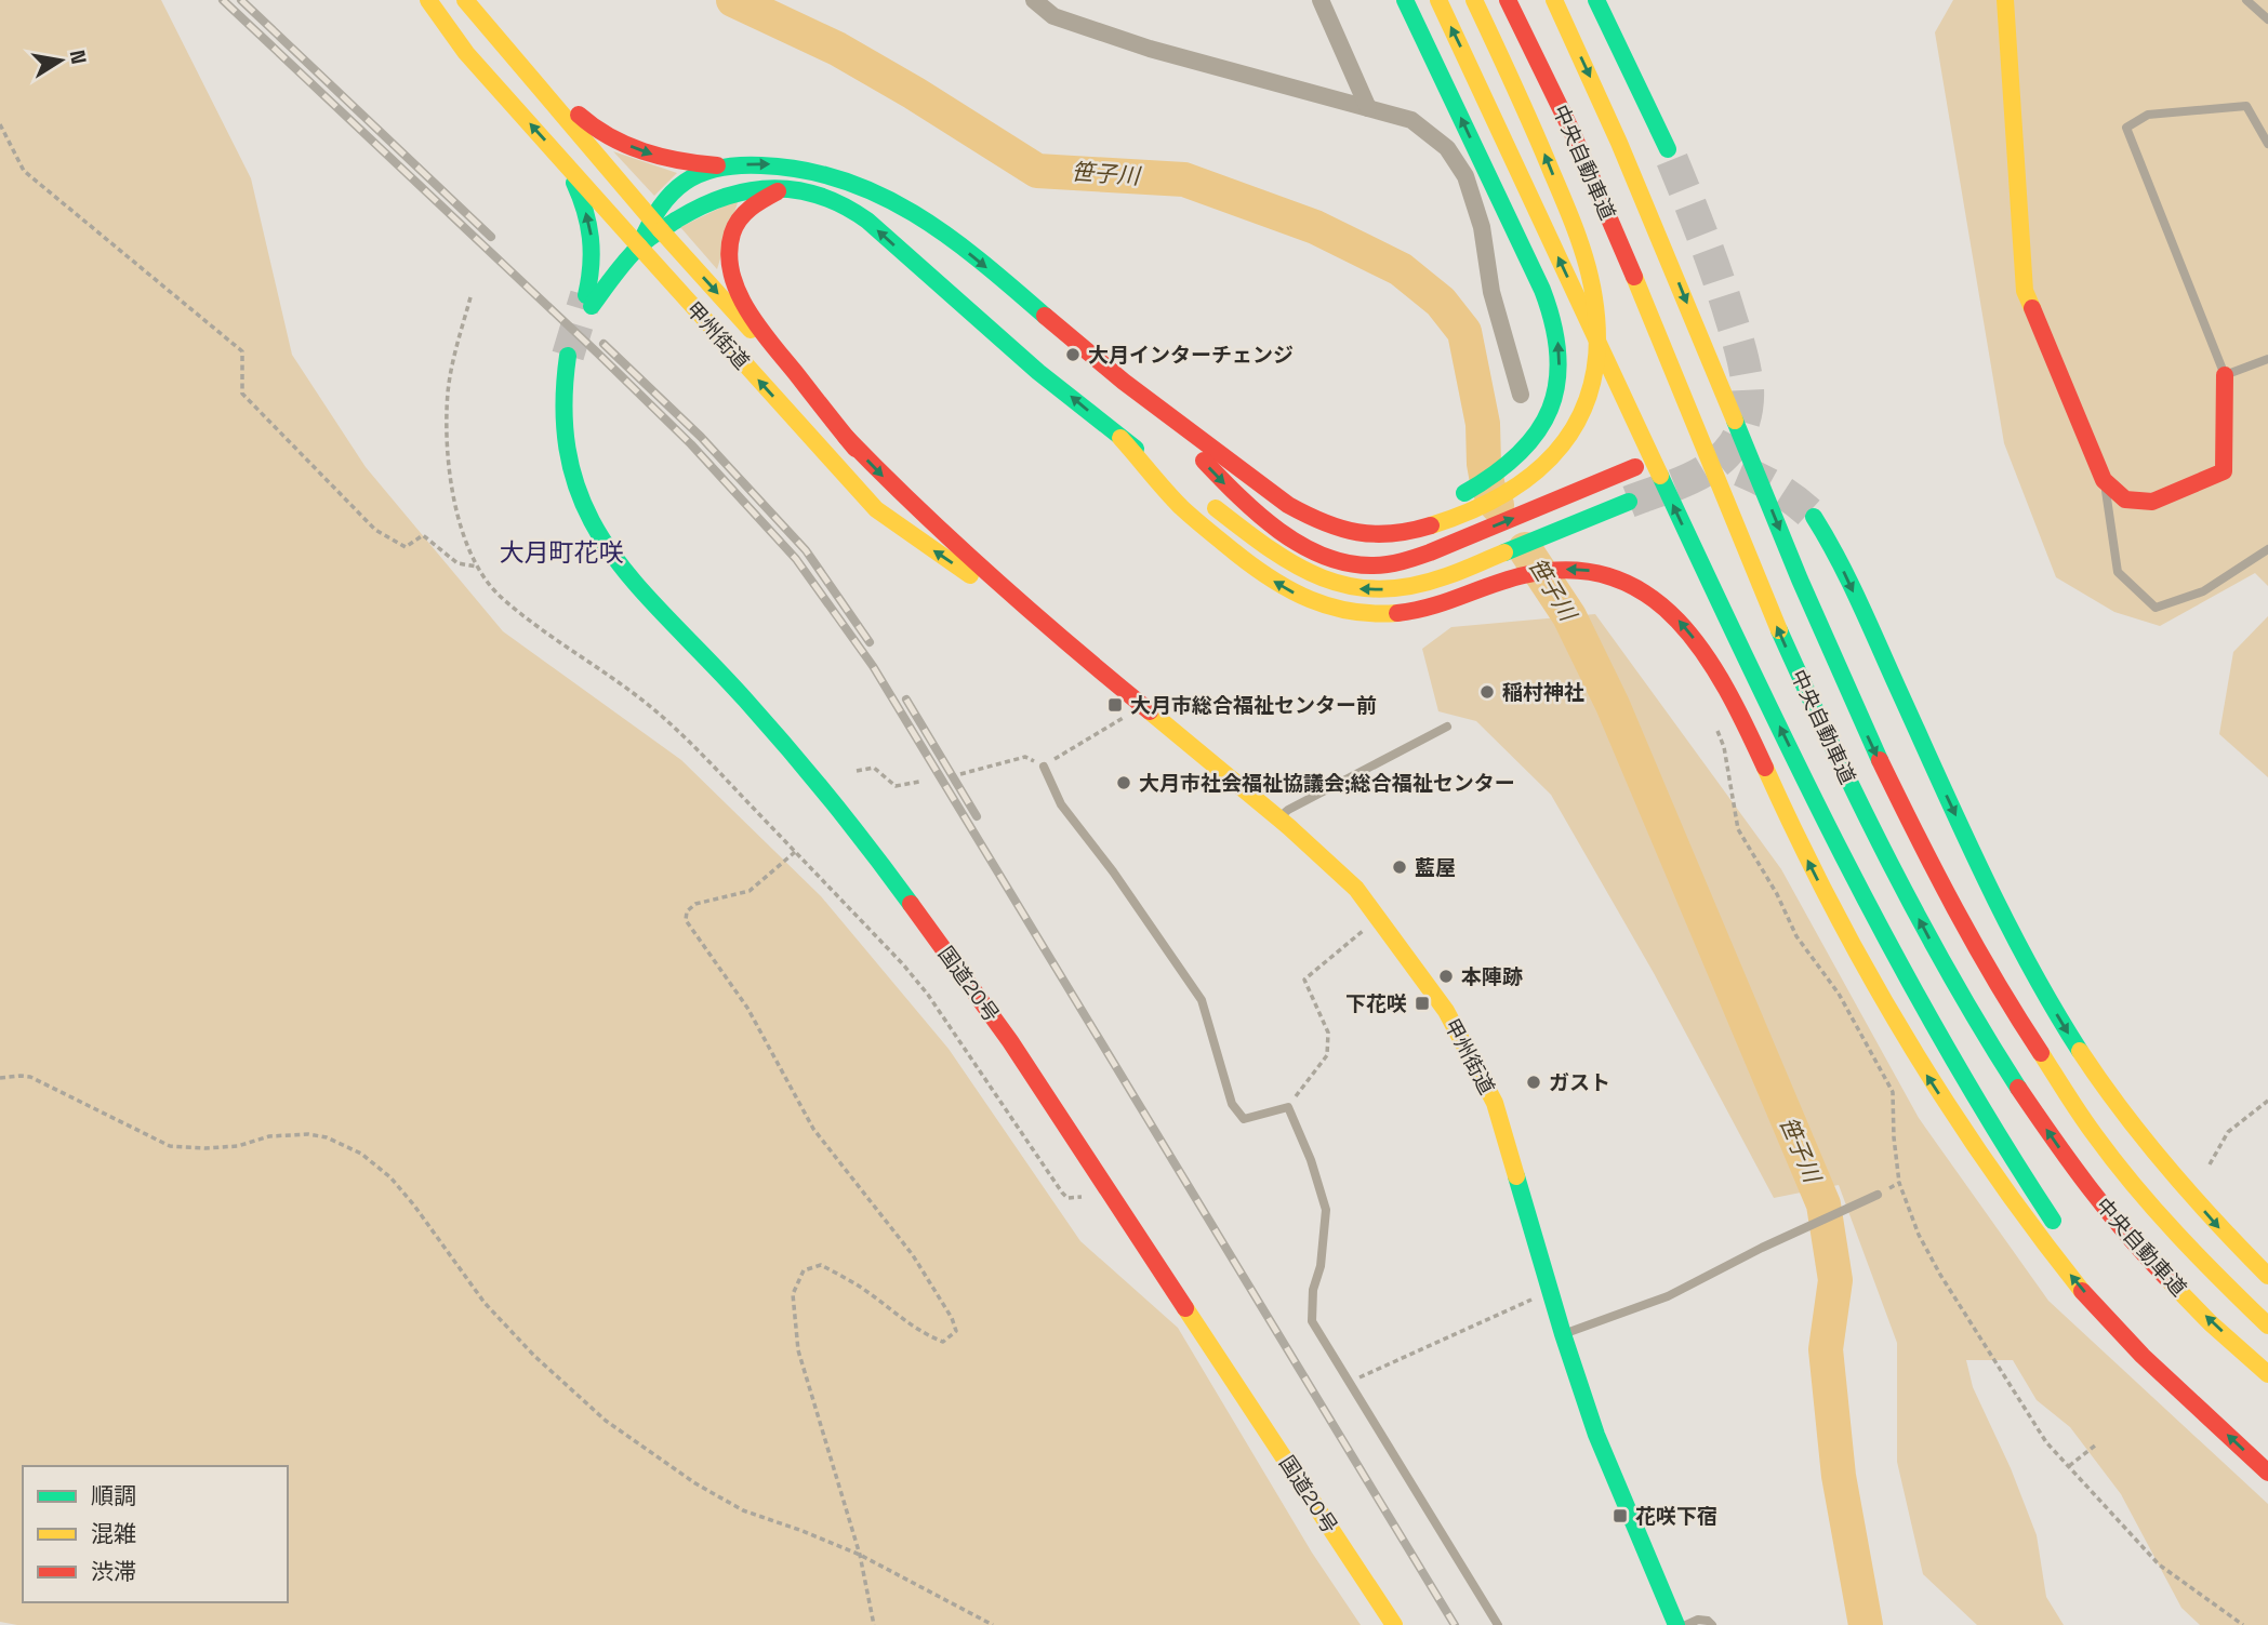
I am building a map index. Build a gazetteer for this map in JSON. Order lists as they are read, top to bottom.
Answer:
{
  "streets": {
    "main road": ["中央自動車道", "甲州街道", "国道20号"]
  },
  "districts": ["大月町花咲"],
  "water": ["笹子川"],
  "places": {
    "other": [
      "大月インターチェンジ",
      "稲村神社",
      "大月市社会福祉協議会;総合福祉センター",
      "藍屋",
      "本陣跡",
      "ガスト"
    ],
    "transit": ["大月市総合福祉センター前", "下花咲", "花咲下宿"]
  },
  "legend": ["順調", "混雑", "渋滞"],
  "north": "right"
}
